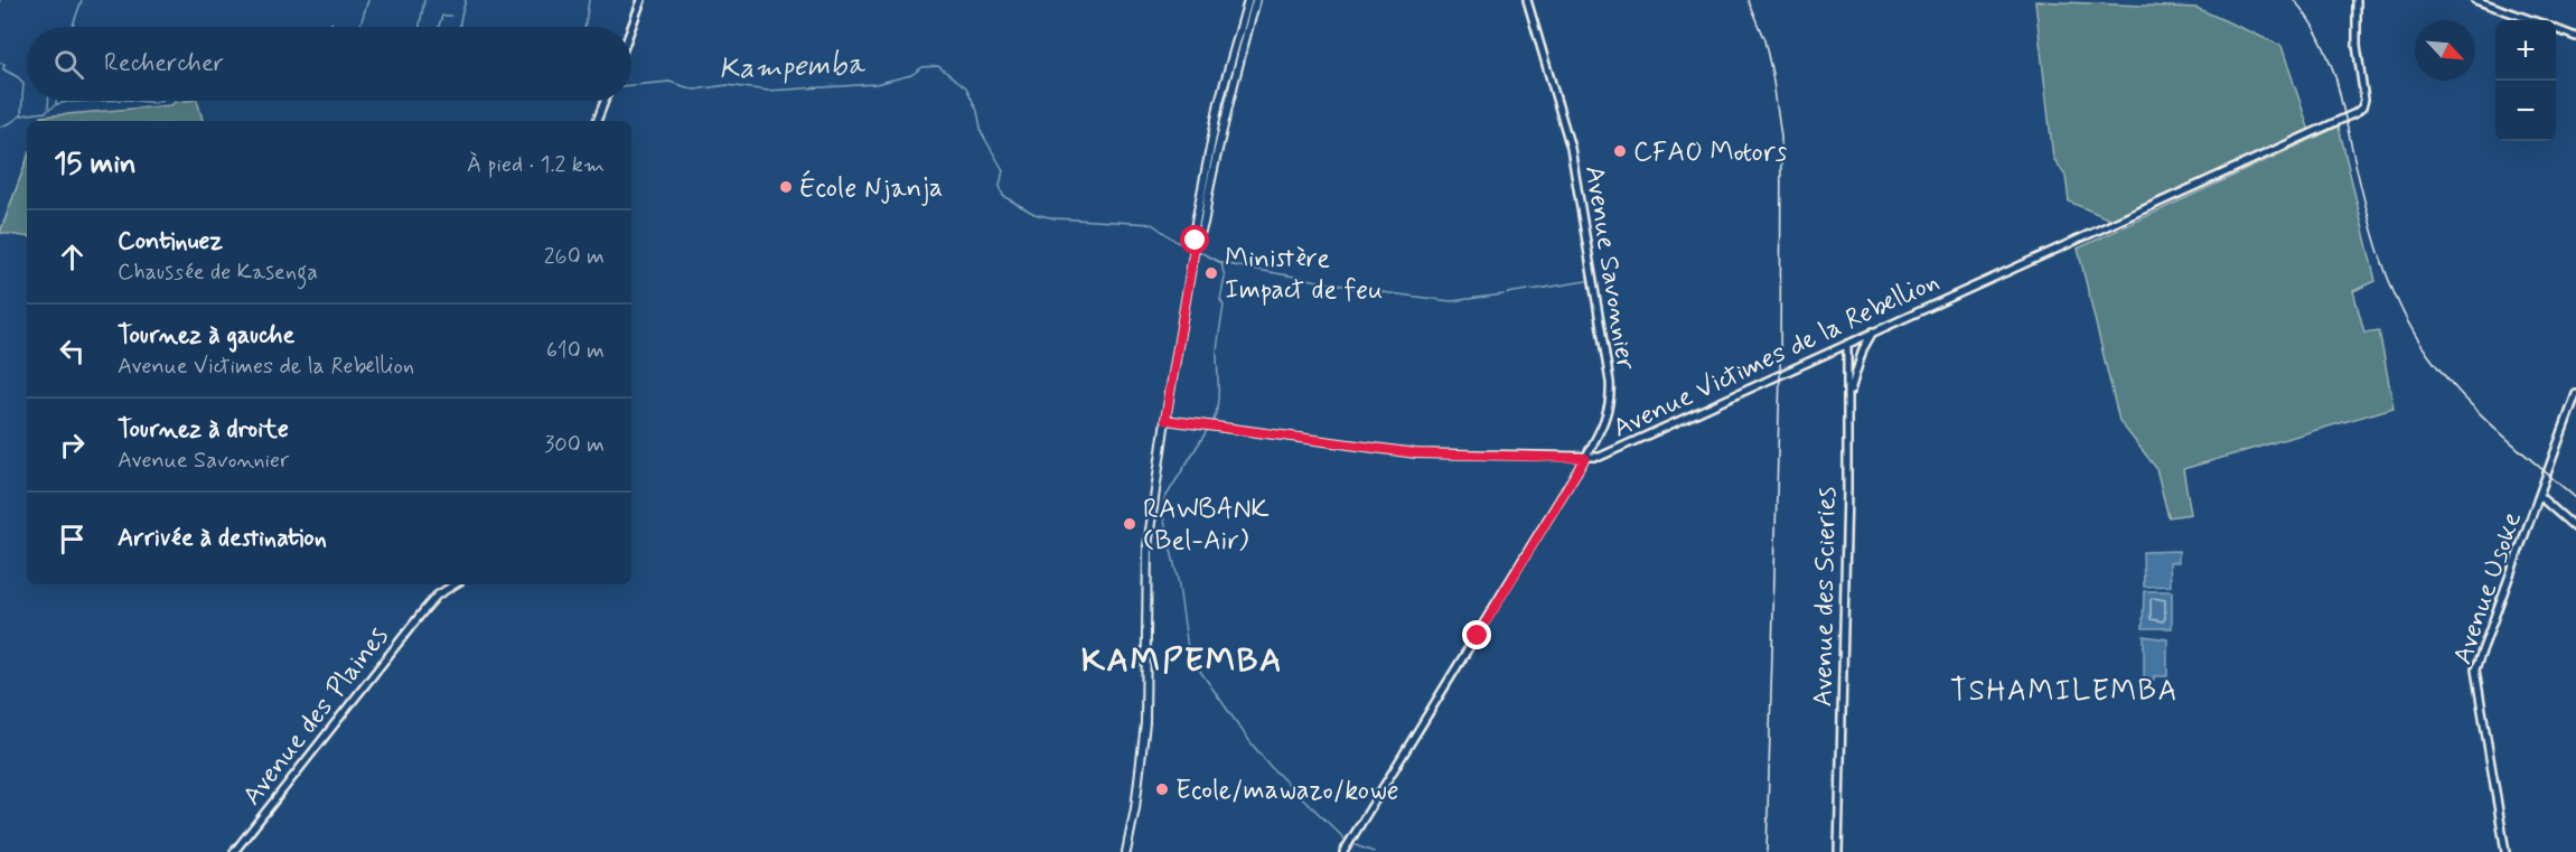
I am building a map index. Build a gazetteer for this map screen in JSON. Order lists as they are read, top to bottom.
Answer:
{
  "streets": {
    "street": [
      "Avenue Savonnier",
      "Avenue Victimes de la Rebellion",
      "Avenue Usoke",
      "Avenue des Scieries",
      "Avenue des Plaines"
    ]
  },
  "crossings": [
    ["Avenue Savonnier", "Avenue Victimes de la Rebellion"],
    ["Avenue Victimes de la Rebellion", "Avenue des Scieries"]
  ],
  "districts": ["KAMPEMBA", "TSHAMILEMBA"],
  "water": ["Kampemba"],
  "places": [
    "CFAO Motors",
    "École Njanja",
    "Ministère Impact de feu",
    "RAWBANK (Bel-Air)",
    "Ecole/mawazo/kowe"
  ],
  "north": "bottom right",
  "page": {
    "map_buttons": ["+", "−"],
    "search": "Rechercher",
    "heading": ["15 min", "À pied · 1.2 km"],
    "list": [
      ["Continuez", "Chaussée de Kasenga", "260 m"],
      ["Tournez à gauche", "Avenue Victimes de la Rebellion", "610 m"],
      ["Tournez à droite", "Avenue Savonnier", "300 m"],
      "Arrivée à destination"
    ]
  }
}
